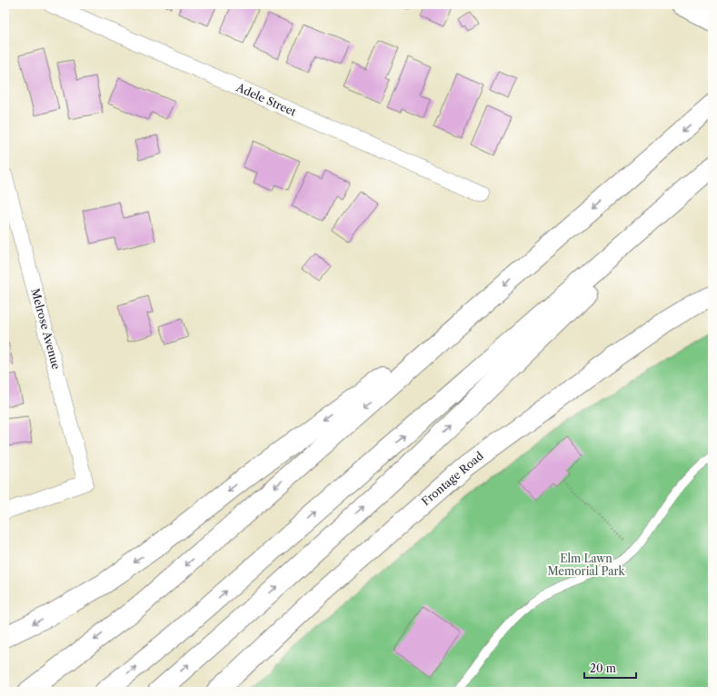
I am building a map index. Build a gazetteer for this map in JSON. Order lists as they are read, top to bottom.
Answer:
{
  "streets": {
    "main road": ["Frontage Road"],
    "street": ["Adele Street", "Melrose Avenue"]
  },
  "parks": ["Elm Lawn Memorial Park"],
  "scale_bar": "20 m"
}
